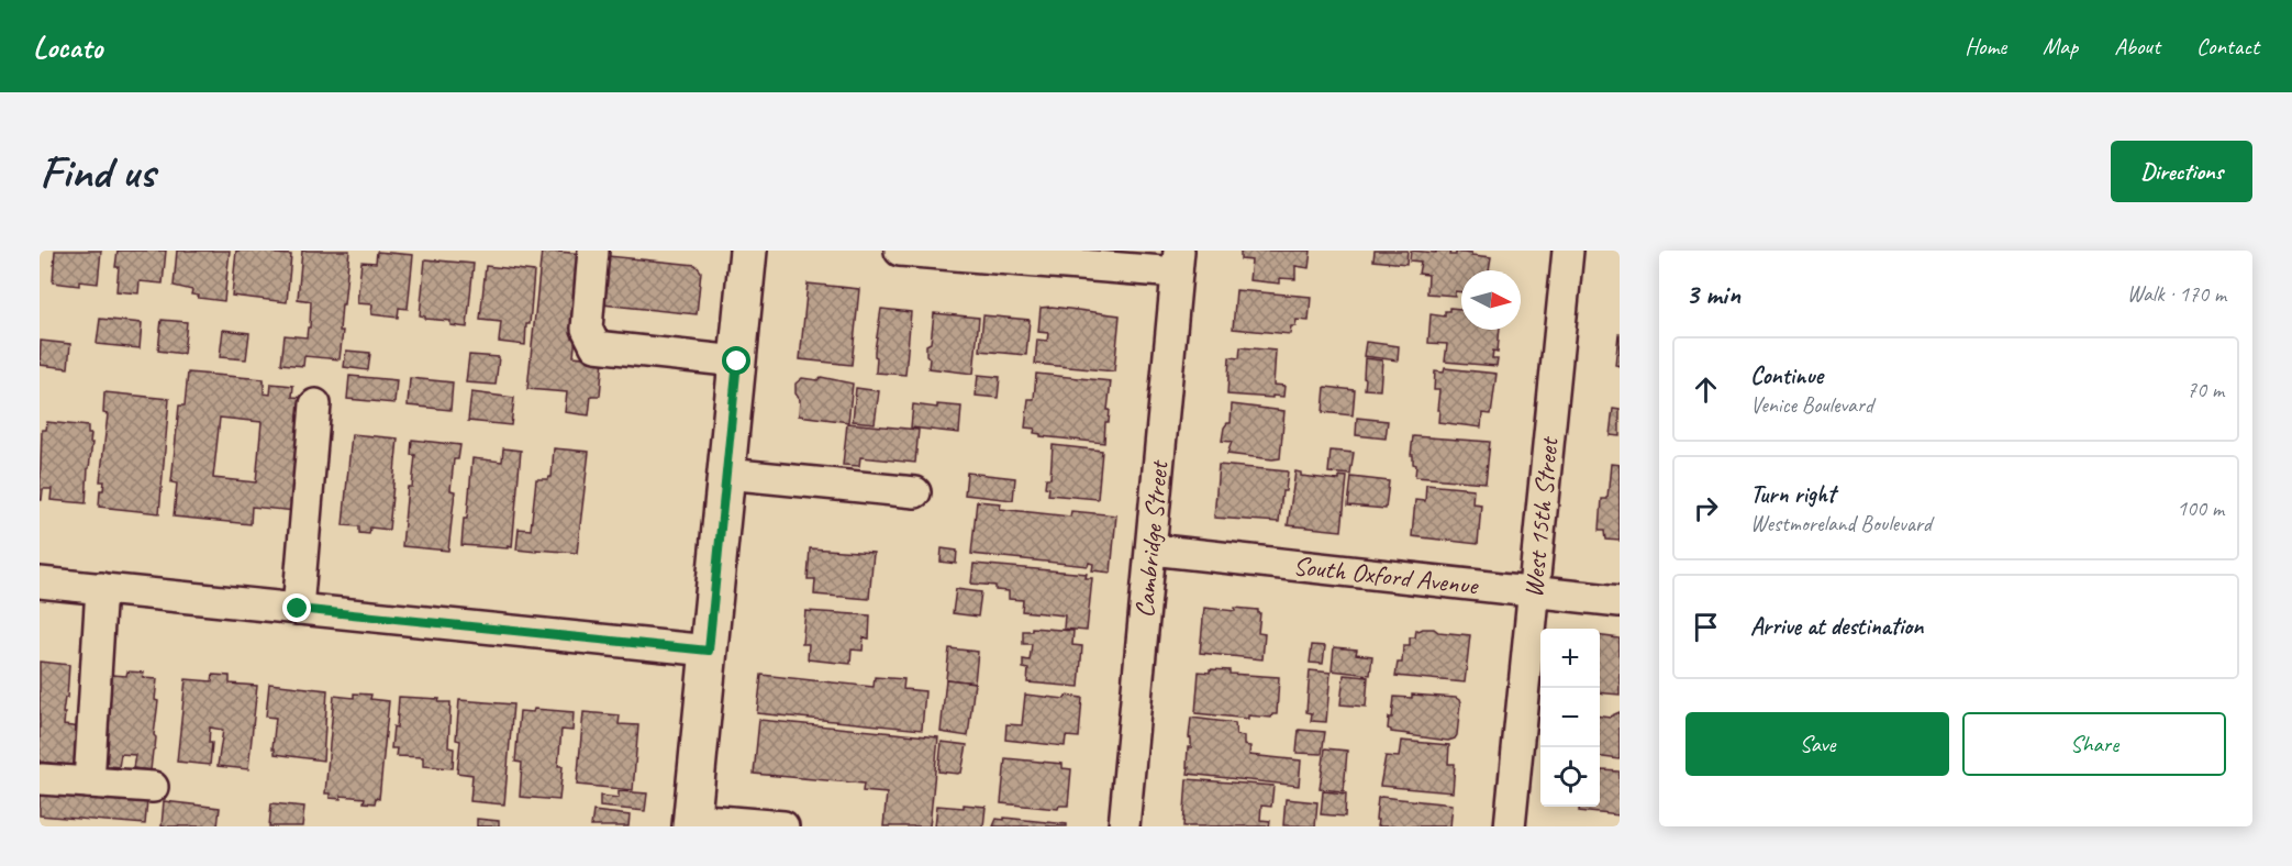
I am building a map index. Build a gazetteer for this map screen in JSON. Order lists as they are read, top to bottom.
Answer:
{
  "streets": {
    "street": ["West 15th Street", "Cambridge Street", "South Oxford Avenue"]
  },
  "crossings": [
    ["West 15th Street", "South Oxford Avenue"],
    ["Cambridge Street", "South Oxford Avenue"]
  ],
  "north": "right",
  "page": {
    "header": "Locato",
    "nav": [
      "Home",
      "Map",
      "About",
      "Contact"
    ],
    "buttons": [
      "Directions",
      ["Save", "Share"]
    ],
    "title": "Find us",
    "heading": ["3 min", "Walk · 170 m"],
    "list": [
      ["Continue", "Venice Boulevard", "70 m"],
      ["Turn right", "Westmoreland Boulevard", "100 m"],
      "Arrive at destination"
    ],
    "map_buttons": ["+", "−"]
  }
}
